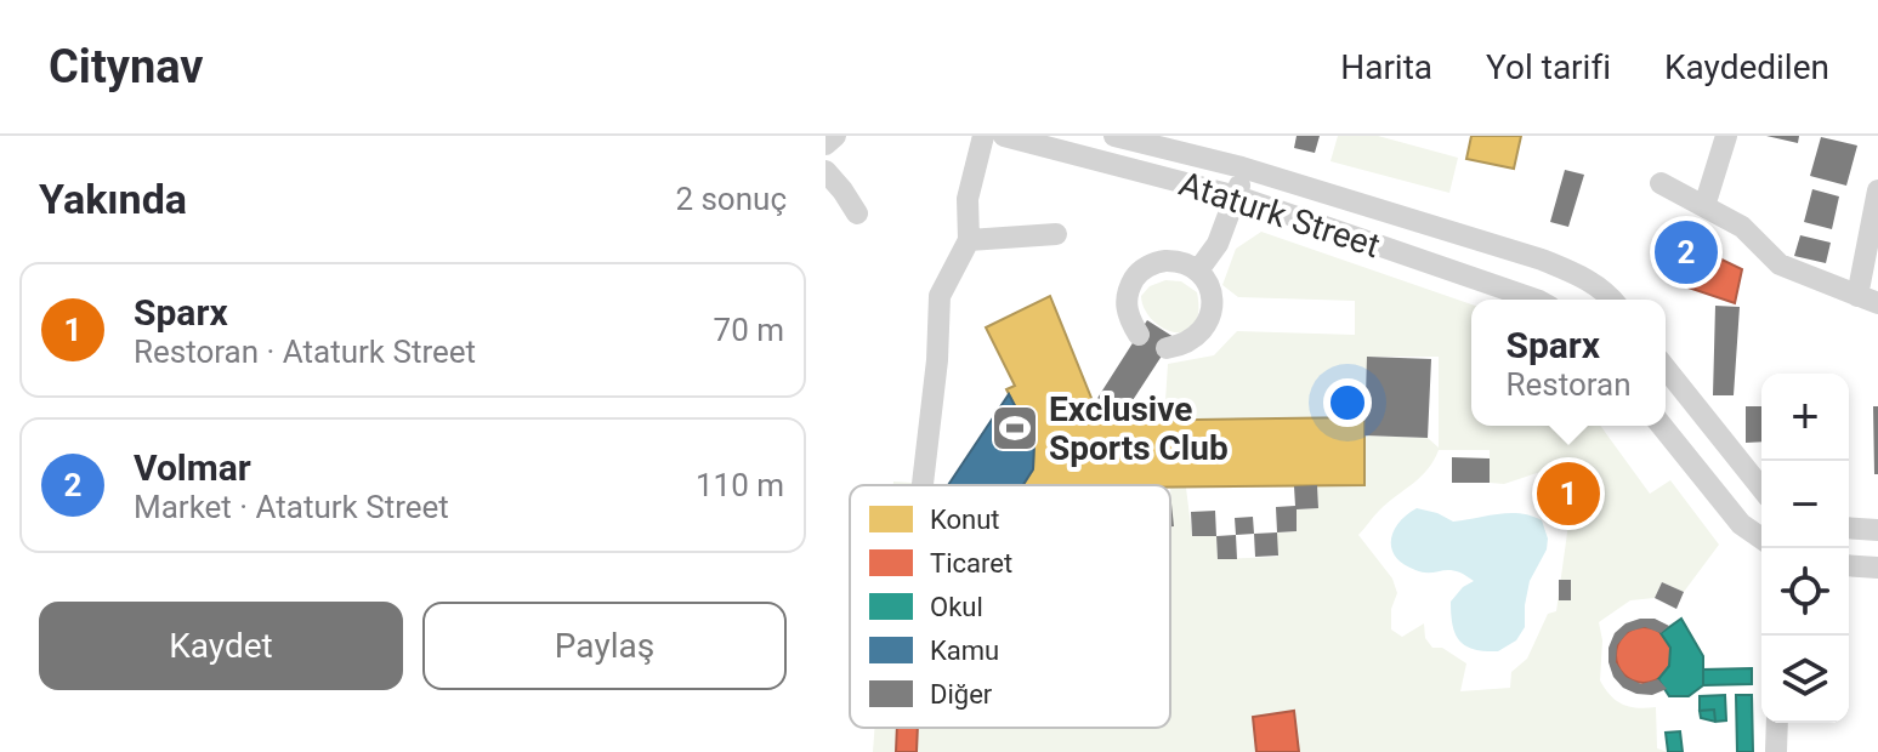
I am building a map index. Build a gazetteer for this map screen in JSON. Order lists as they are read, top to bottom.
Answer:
{
  "streets": {
    "street": ["Ataturk Street"]
  },
  "places": {
    "sports": ["Exclusive Sports Club"]
  },
  "legend": [
    "Konut",
    "Ticaret",
    "Okul",
    "Kamu",
    "Diğer"
  ],
  "page": {
    "header": "Citynav",
    "nav": ["Harita", "Yol tarifi", "Kaydedilen"],
    "heading": ["Yakında", "2 sonuç"],
    "pins": ["2", "1"],
    "list": [
      {
        "mark": "1",
        "name": "Sparx",
        "note": "Restoran · Ataturk Street",
        "value": "70 m"
      },
      {
        "mark": "2",
        "name": "Volmar",
        "note": "Market · Ataturk Street",
        "value": "110 m"
      }
    ],
    "popup": ["Sparx", "Restoran"],
    "map_buttons": ["+", "−"],
    "buttons": ["Kaydet", "Paylaş"]
  }
}
